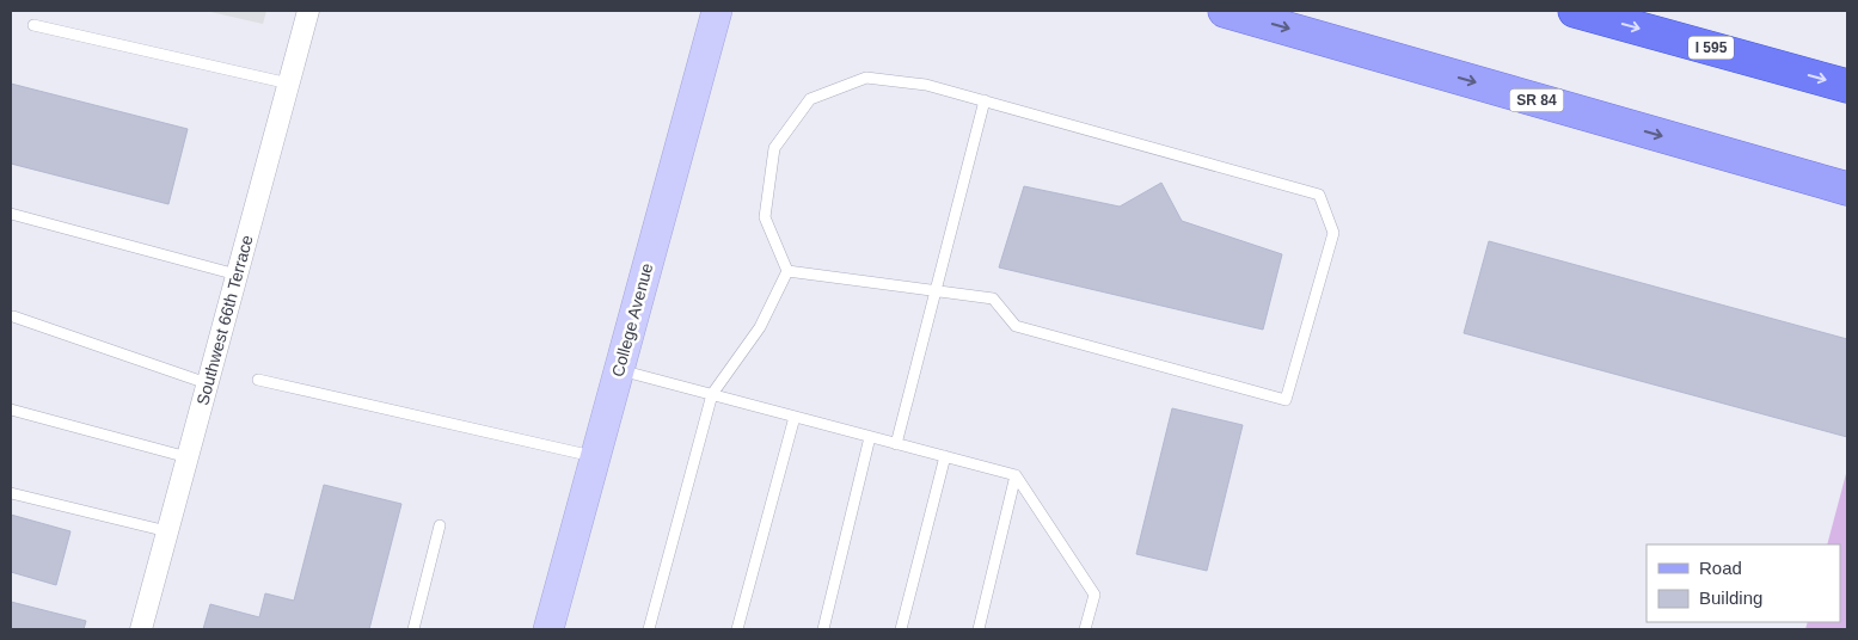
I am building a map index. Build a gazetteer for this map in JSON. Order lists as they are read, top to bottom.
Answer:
{
  "streets": {
    "highway": ["I 595"],
    "main road": ["SR 84"],
    "street": ["Southwest 66th Terrace", "College Avenue"]
  },
  "legend": ["Road", "Building"]
}
